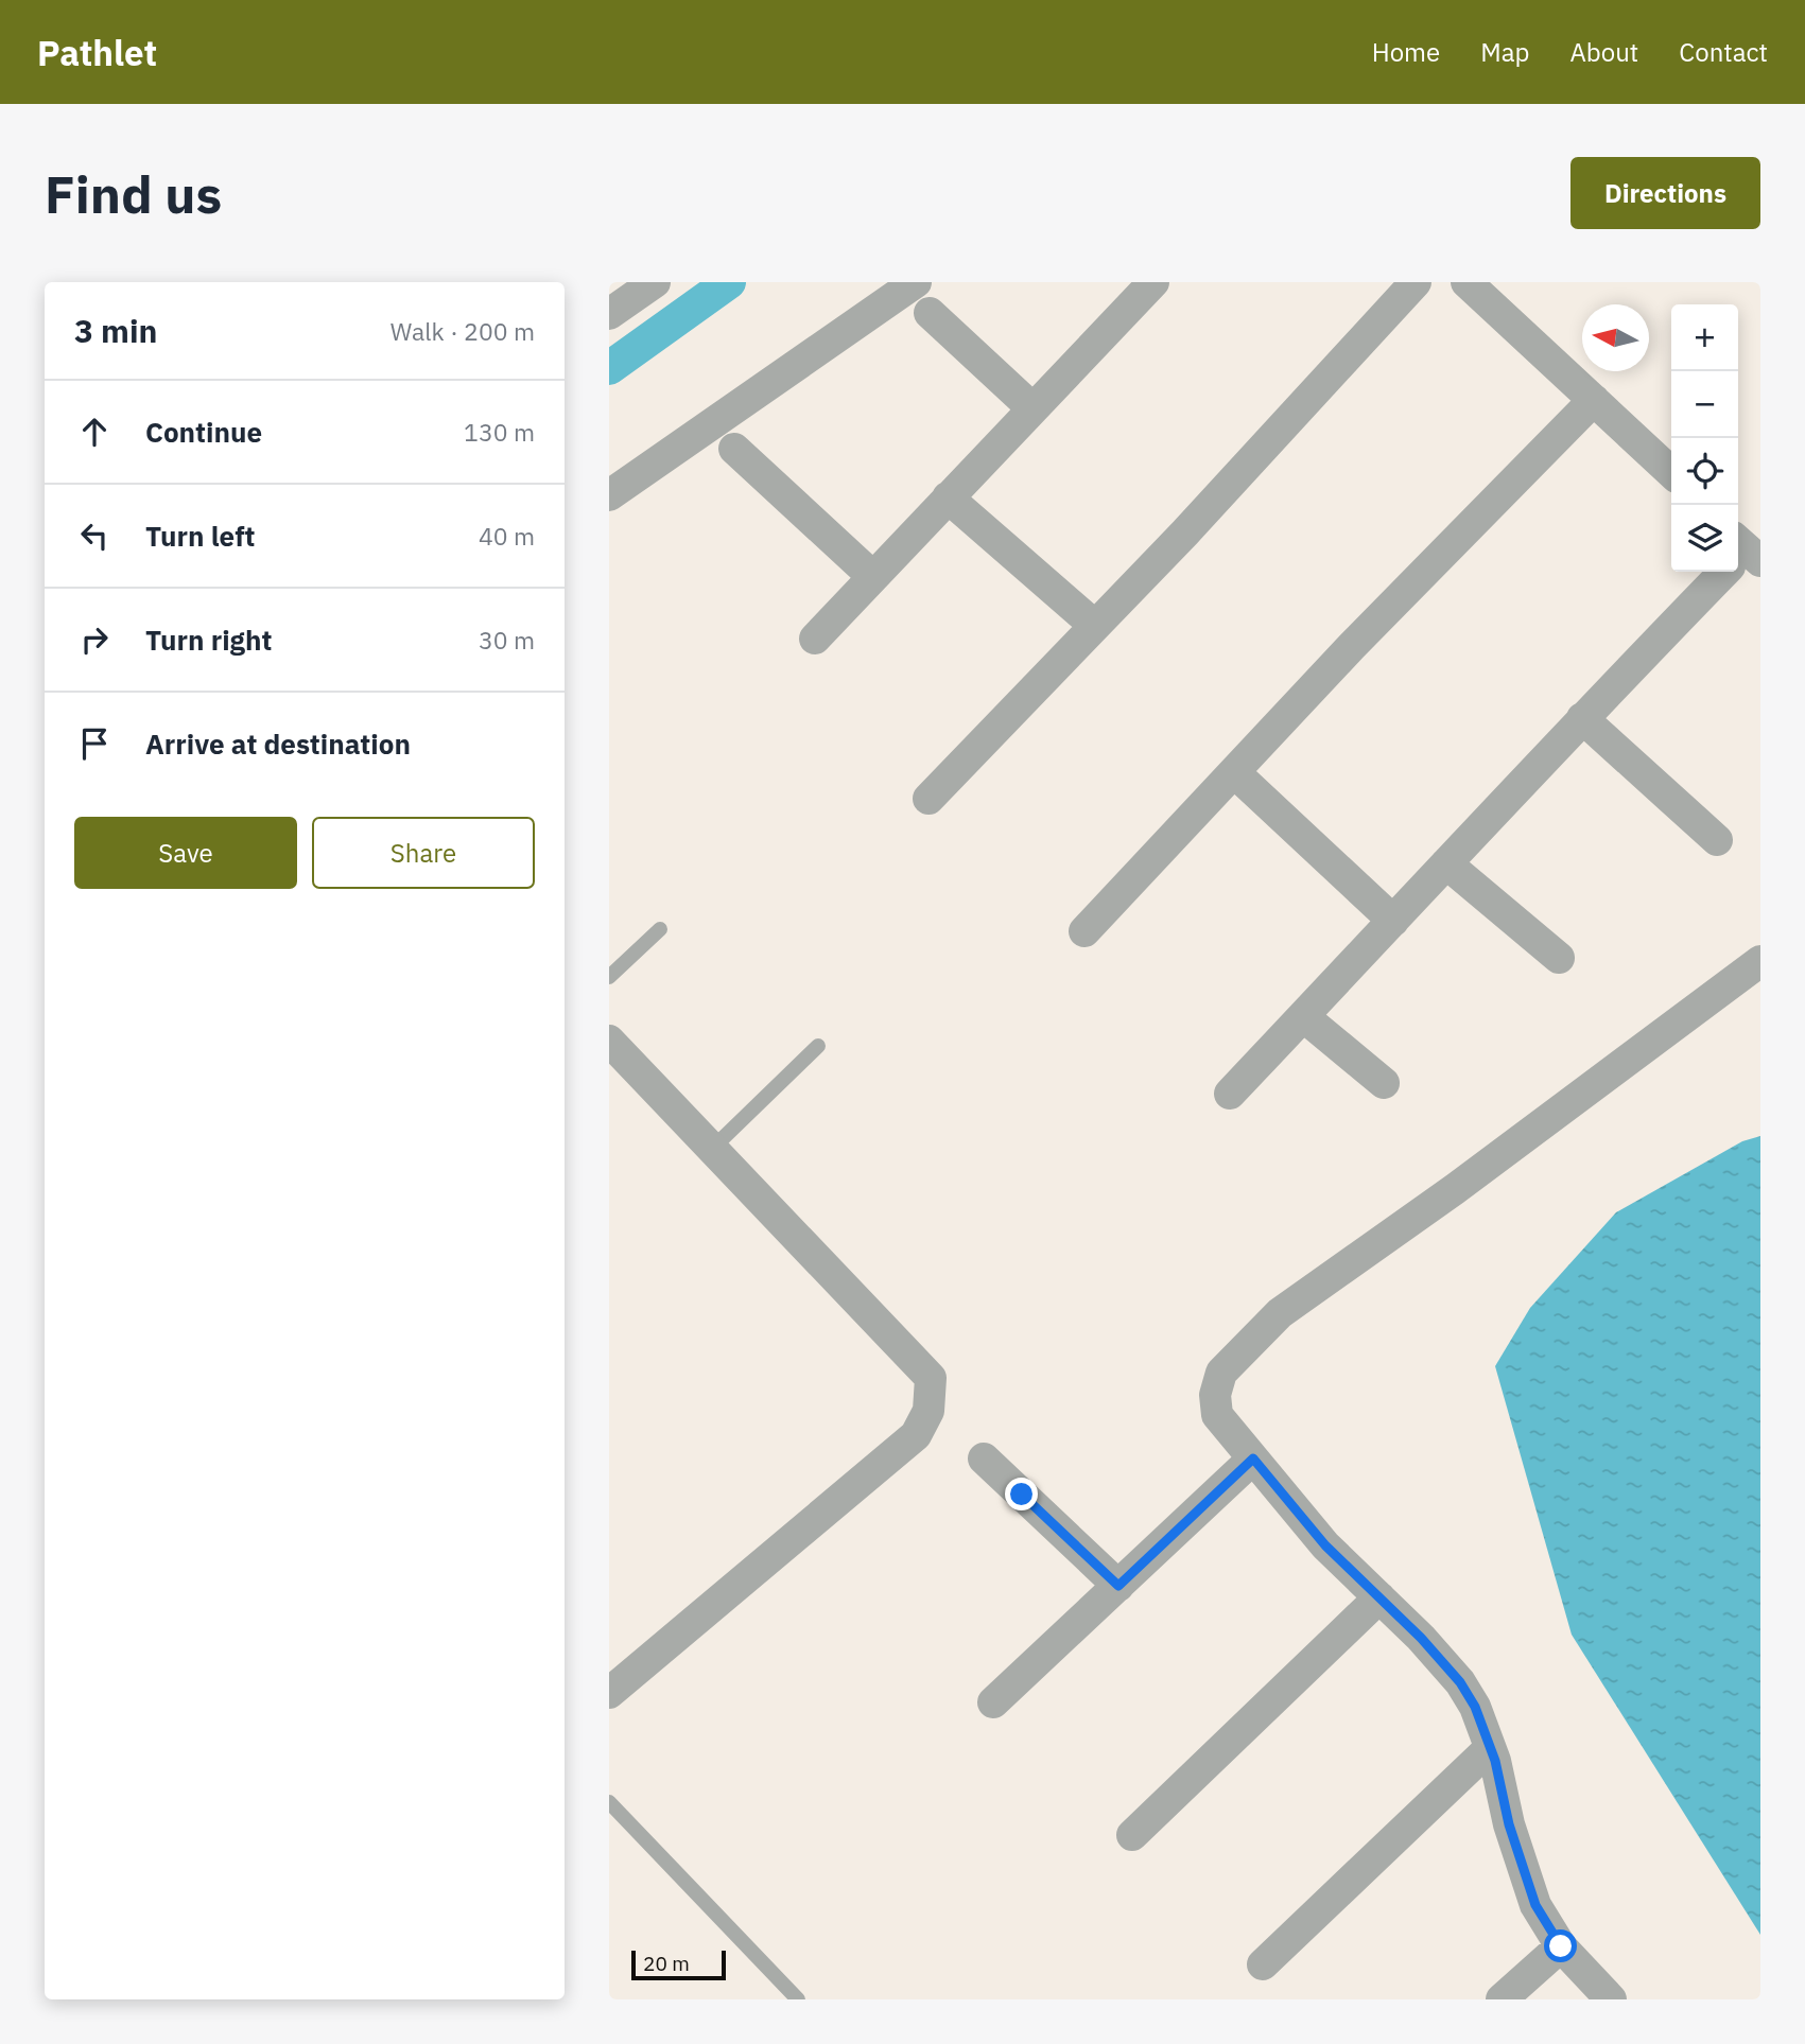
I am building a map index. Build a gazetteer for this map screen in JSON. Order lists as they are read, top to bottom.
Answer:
{
  "scale_bar": "20 m",
  "north": "left",
  "page": {
    "header": "Pathlet",
    "nav": [
      "Home",
      "Map",
      "About",
      "Contact"
    ],
    "buttons": [
      "Directions",
      ["Save", "Share"]
    ],
    "title": "Find us",
    "heading": ["3 min", "Walk · 200 m"],
    "map_buttons": ["+", "−"],
    "list": [
      ["Continue", "130 m"],
      ["Turn left", "40 m"],
      ["Turn right", "30 m"],
      "Arrive at destination"
    ],
    "scale": "20 m"
  }
}
